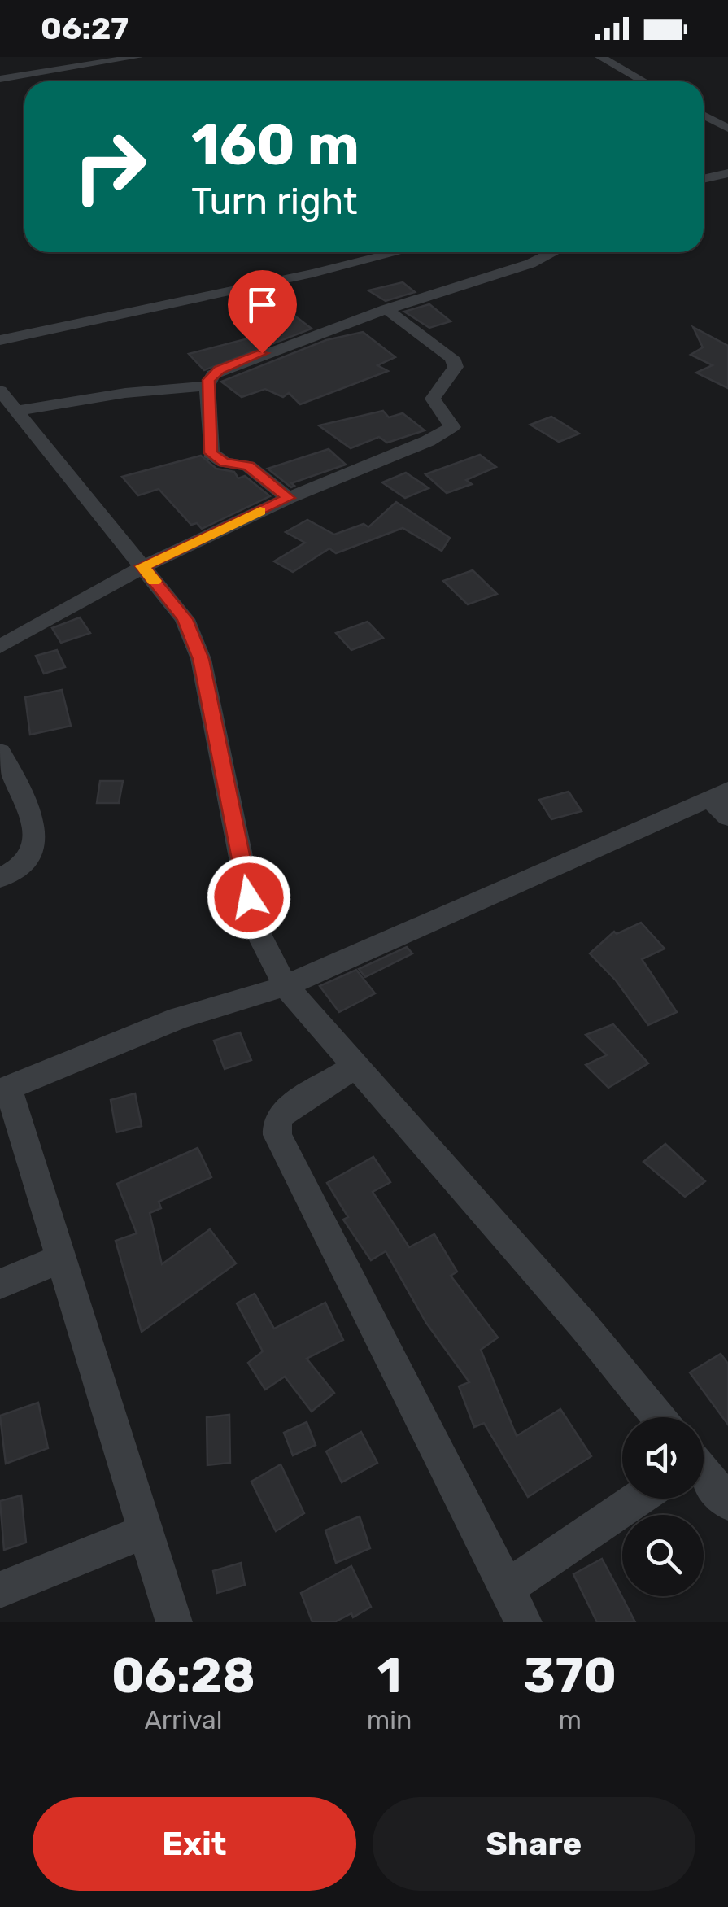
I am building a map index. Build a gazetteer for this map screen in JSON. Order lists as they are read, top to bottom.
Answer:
{
  "page": {
    "status": "06:27",
    "turn": ["160 m", "Turn right"],
    "eta": [
      "06:28",
      "Arrival",
      "1",
      "min",
      "370",
      "m"
    ],
    "buttons": ["Exit", "Share"]
  }
}
